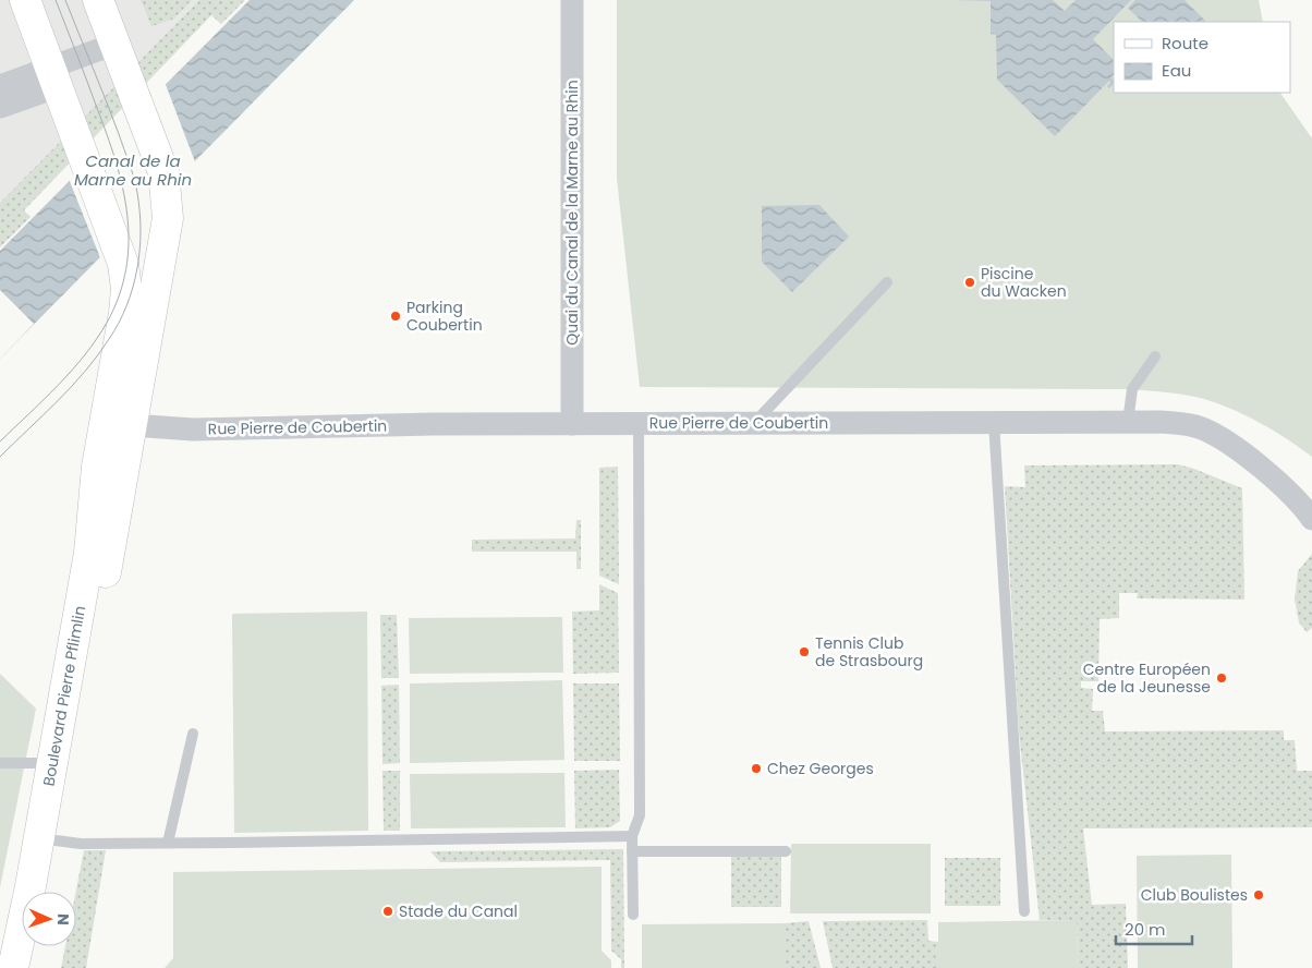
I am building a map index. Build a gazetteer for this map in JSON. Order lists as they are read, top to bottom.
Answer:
{
  "streets": {
    "main road": ["Boulevard Pierre Pflimlin"],
    "street": ["Quai du Canal de la Marne au Rhin", "Rue Pierre de Coubertin"]
  },
  "crossings": [
    ["Quai du Canal de la Marne au Rhin", "Rue Pierre de Coubertin"],
    ["Rue Pierre de Coubertin", "Boulevard Pierre Pflimlin"]
  ],
  "water": ["Canal de la Marne au Rhin"],
  "places": [
    "Piscine du Wacken",
    "Parking Coubertin",
    "Tennis Club de Strasbourg",
    "Centre Européen de la Jeunesse",
    "Chez Georges",
    "Club Boulistes",
    "Stade du Canal"
  ],
  "legend": ["Route", "Eau"],
  "scale_bar": "20 m",
  "north": "right"
}
